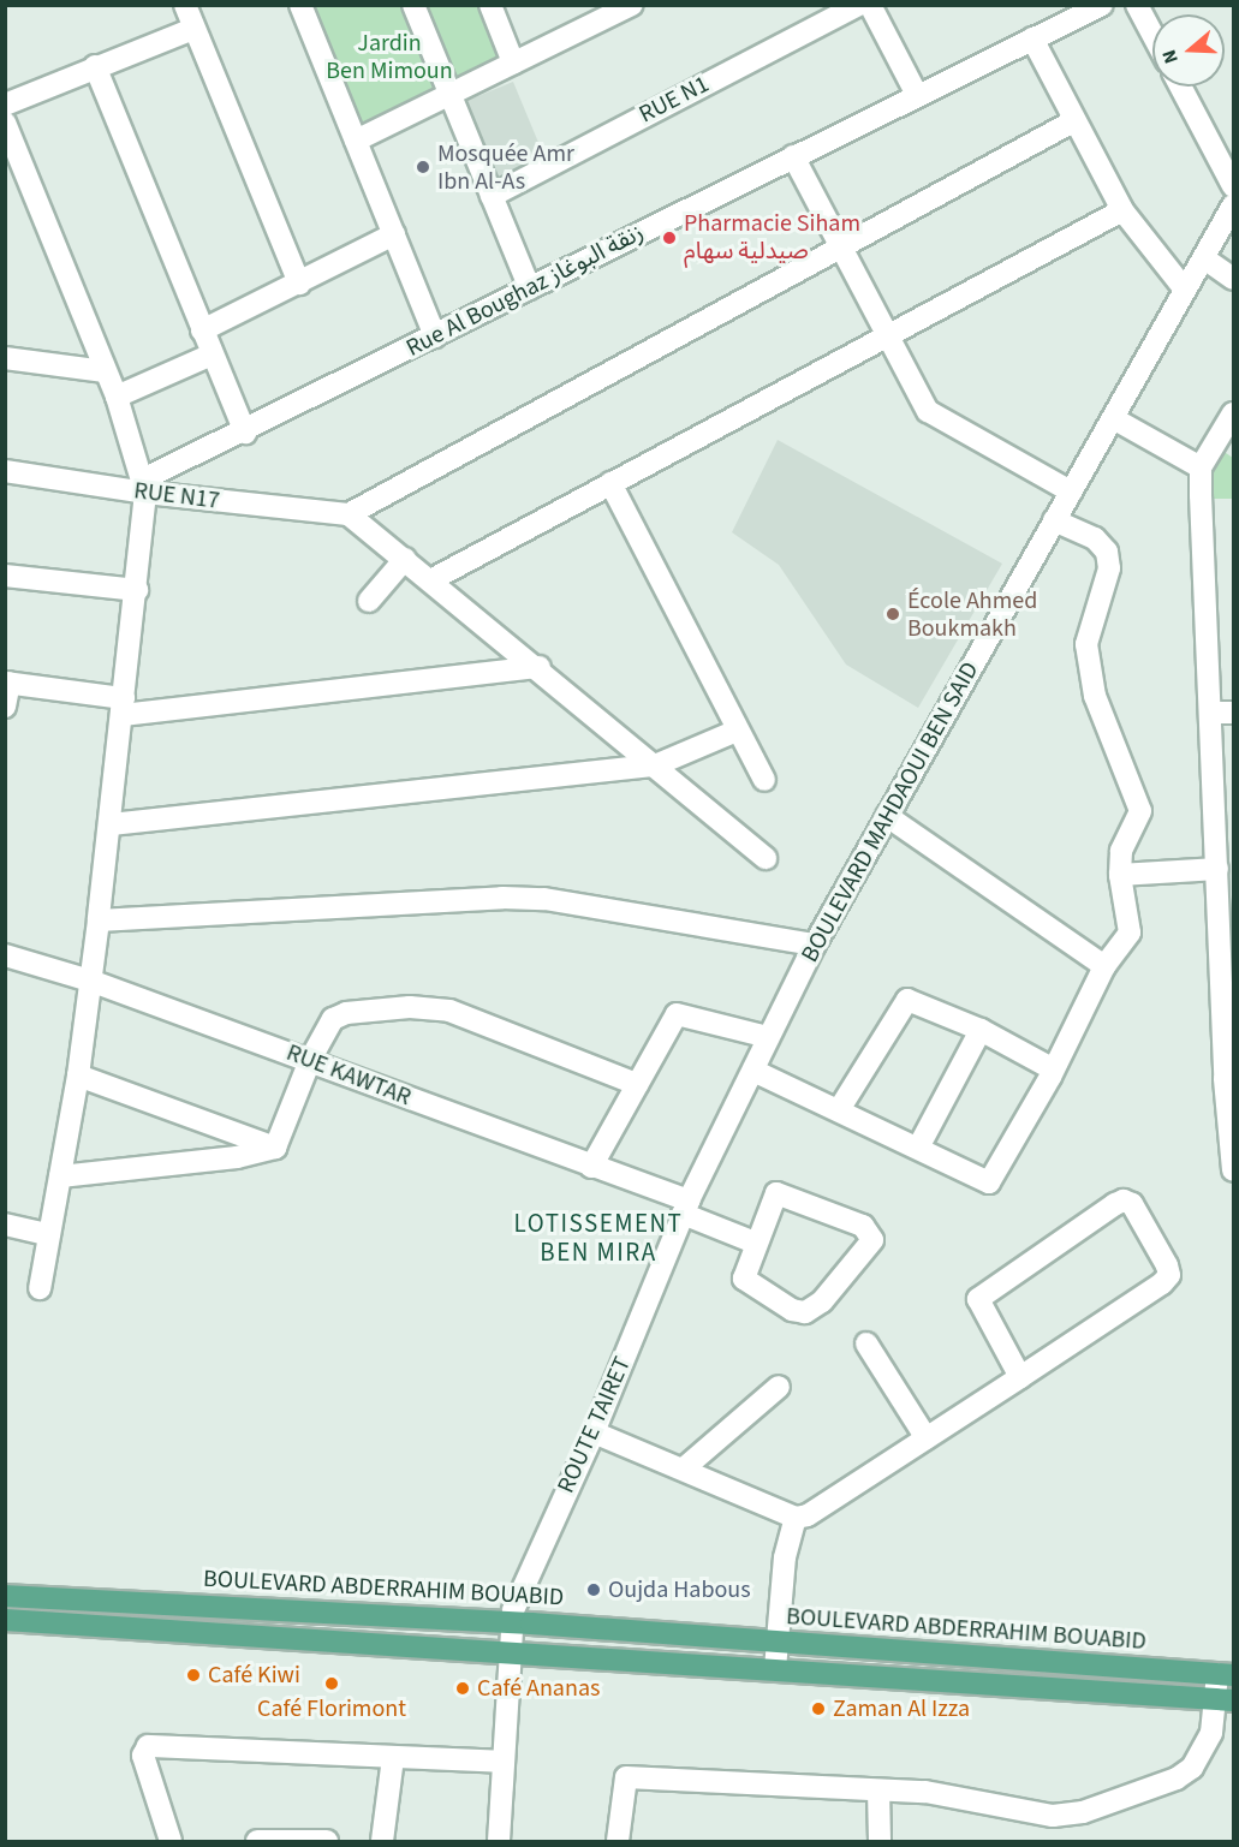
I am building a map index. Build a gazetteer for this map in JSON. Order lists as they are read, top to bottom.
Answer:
{
  "streets": {
    "main road": ["BOULEVARD ABDERRAHIM BOUABID"],
    "street": [
      "RUE N1",
      "Rue Al Boughaz زنقة البوغاز",
      "RUE N17",
      "BOULEVARD MAHDAOUI BEN SAID",
      "RUE KAWTAR",
      "ROUTE TAIRET"
    ]
  },
  "crossings": [
    ["Rue Al Boughaz زنقة البوغاز", "RUE N17"],
    ["BOULEVARD MAHDAOUI BEN SAID", "RUE KAWTAR"],
    ["BOULEVARD MAHDAOUI BEN SAID", "ROUTE TAIRET"],
    ["RUE KAWTAR", "ROUTE TAIRET"],
    ["ROUTE TAIRET", "BOULEVARD ABDERRAHIM BOUABID"]
  ],
  "districts": ["LOTISSEMENT BEN MIRA"],
  "parks": ["Jardin Ben Mimoun"],
  "places": [
    "Mosquée Amr Ibn Al-As",
    "Pharmacie Siham صيدلية سهام",
    "École Ahmed Boukmakh",
    "Oujda Habous",
    "Café Kiwi",
    "Café Florimont",
    "Café Ananas",
    "Zaman Al Izza"
  ],
  "north": "left"
}
